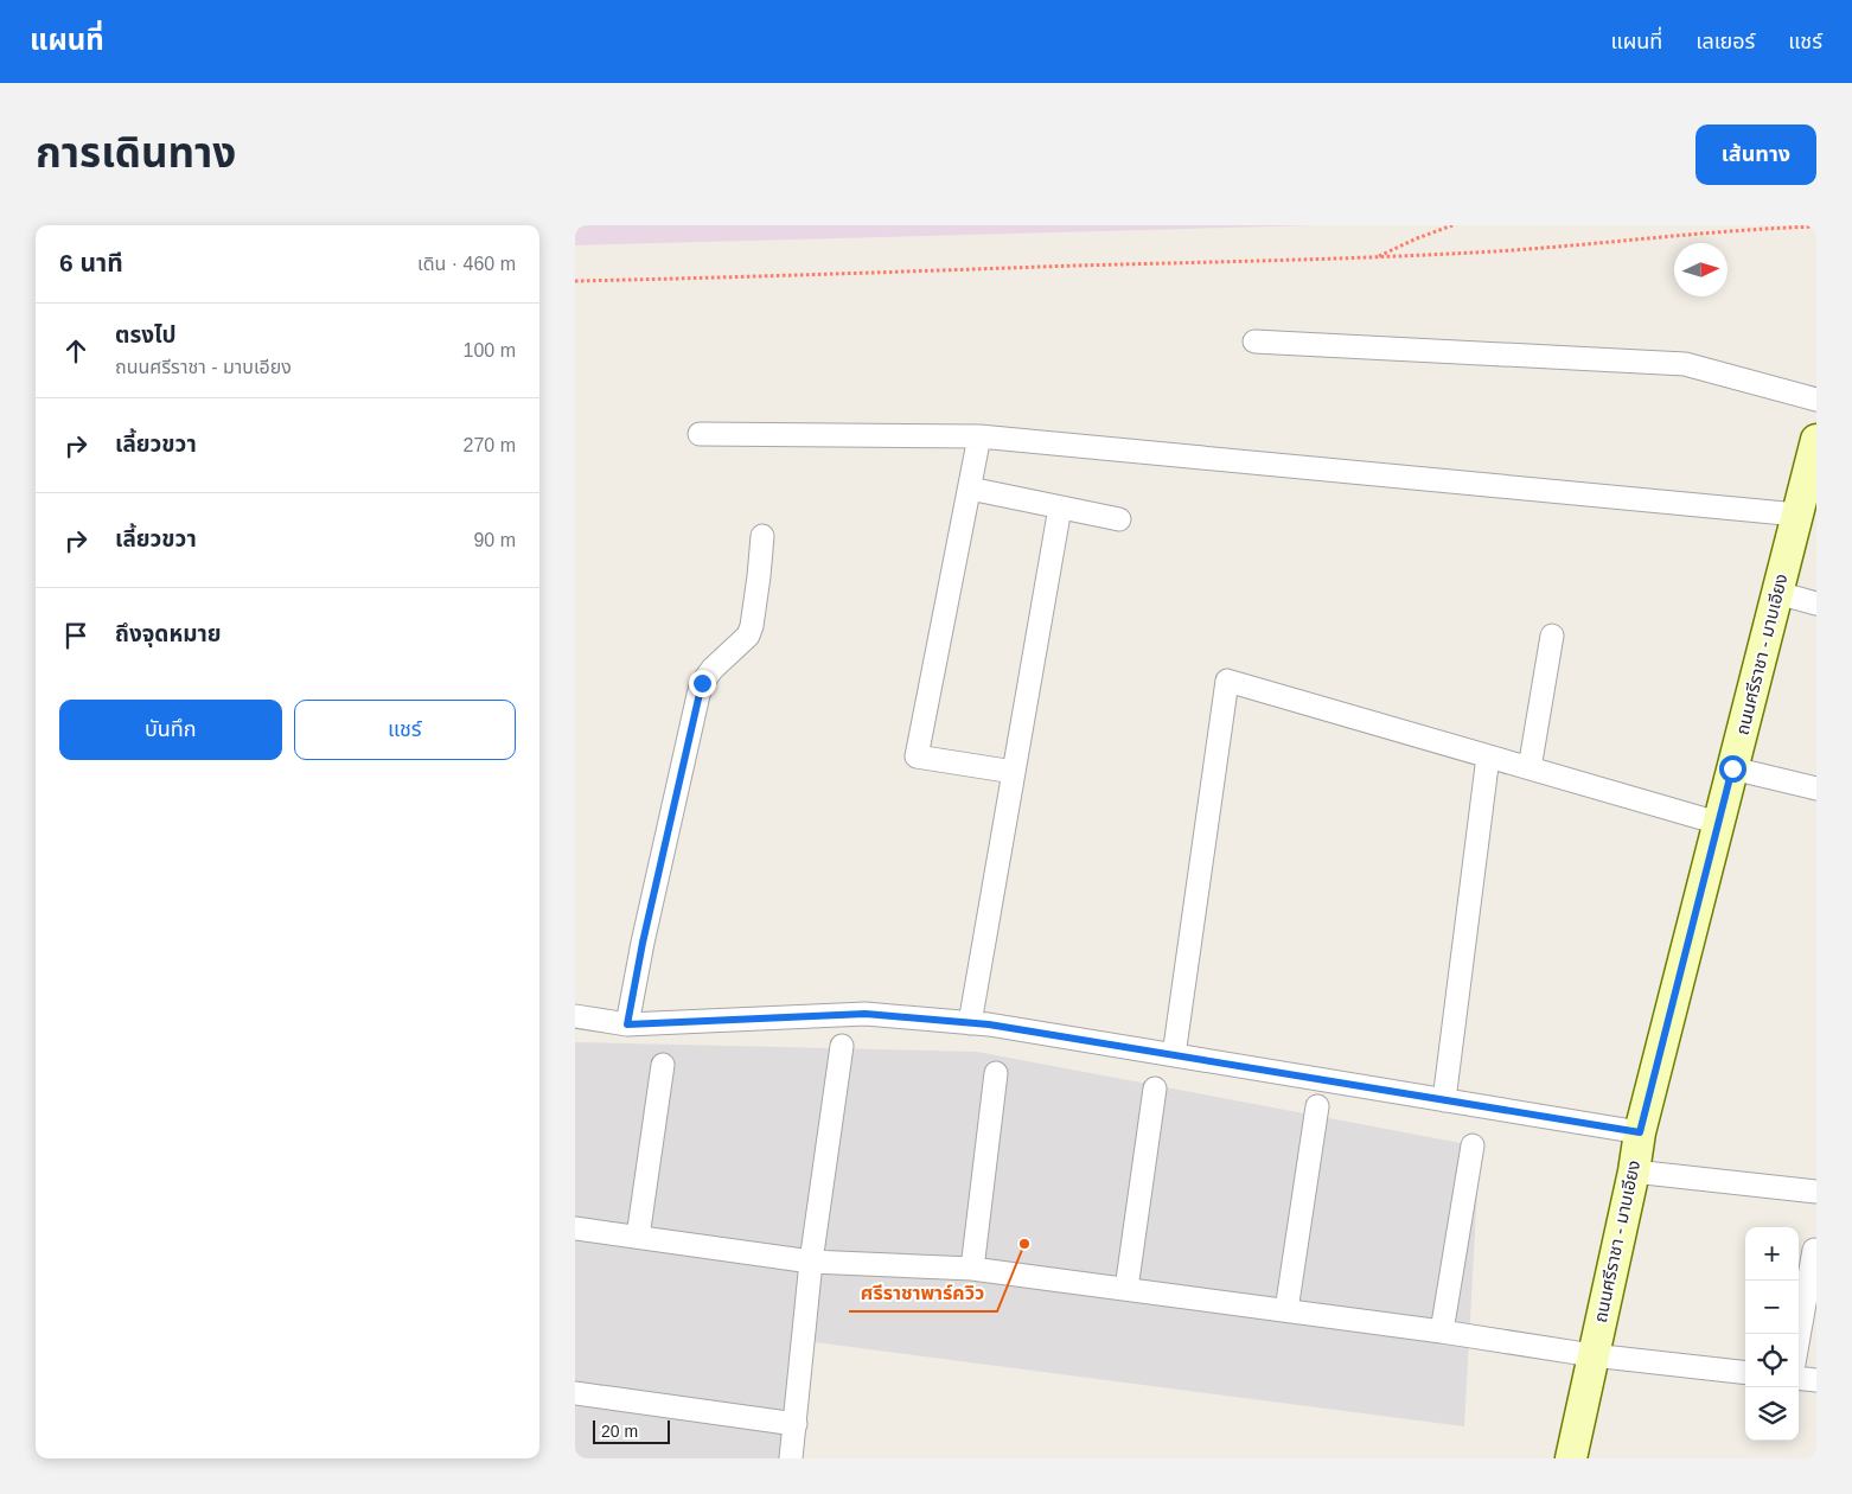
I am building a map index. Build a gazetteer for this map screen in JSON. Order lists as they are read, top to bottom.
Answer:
{
  "streets": {
    "main road": ["ถนนศรีราชา - มาบเอียง"]
  },
  "places": ["ศรีราชาพาร์ควิว"],
  "scale_bar": "20 m",
  "north": "right",
  "page": {
    "header": "แผนที่",
    "nav": ["แผนที่", "เลเยอร์", "แชร์"],
    "title": "การเดินทาง",
    "buttons": [
      "เส้นทาง",
      ["บันทึก", "แชร์"]
    ],
    "heading": ["6 นาที", "เดิน · 460 m"],
    "list": [
      ["ตรงไป", "ถนนศรีราชา - มาบเอียง", "100 m"],
      ["เลี้ยวขวา", "270 m"],
      ["เลี้ยวขวา", "90 m"],
      "ถึงจุดหมาย"
    ],
    "map_buttons": ["+", "−"],
    "scale": "20 m"
  }
}
